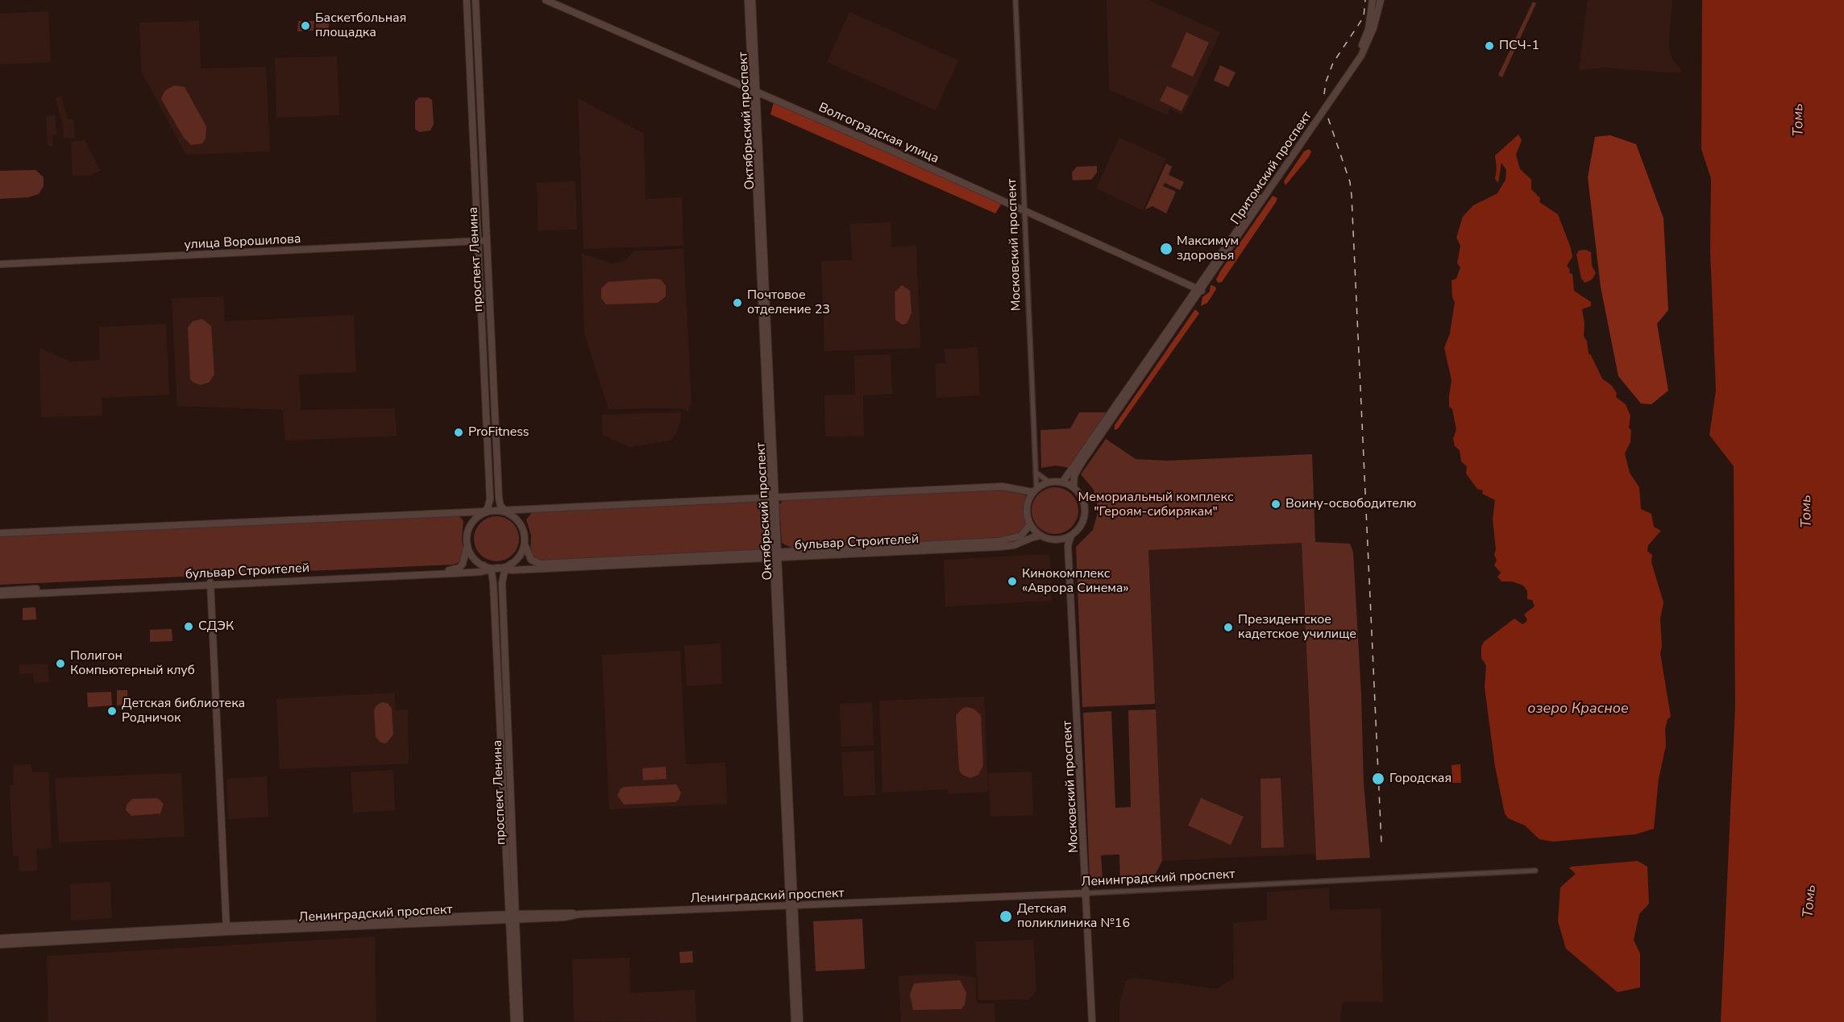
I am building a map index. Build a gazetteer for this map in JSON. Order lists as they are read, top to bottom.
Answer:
{
  "streets": {
    "main road": [
      "Октябрьский проспект",
      "Волгоградская улица",
      "Притомский проспект",
      "улица Ворошилова",
      "Московский проспект",
      "проспект Ленина",
      "бульвар Строителей",
      "Ленинградский проспект"
    ]
  },
  "crossings": [
    ["Октябрьский проспект", "Волгоградская улица"],
    ["Октябрьский проспект", "бульвар Строителей"],
    ["Октябрьский проспект", "Ленинградский проспект"],
    ["Волгоградская улица", "Притомский проспект"],
    ["Волгоградская улица", "Московский проспект"],
    ["Притомский проспект", "Московский проспект"],
    ["Притомский проспект", "бульвар Строителей"],
    ["улица Ворошилова", "проспект Ленина"],
    ["Московский проспект", "бульвар Строителей"],
    ["Московский проспект", "Ленинградский проспект"],
    ["проспект Ленина", "бульвар Строителей"],
    ["проспект Ленина", "Ленинградский проспект"]
  ],
  "water": ["Томь", "озеро Красное"],
  "parks": ["Мемориальный комплекс \"Героям-сибирякам\""],
  "places": [
    "Баскетбольная площадка",
    "ПСЧ-1",
    "Максимум здоровья",
    "Почтовое отделение 23",
    "ProFitness",
    "Воину-освободителю",
    "Кинокомплекс «Аврора Синема»",
    "СДЭК",
    "Президентское кадетское училище",
    "Полигон Компьютерный клуб",
    "Детская библиотека Родничок",
    "Городская",
    "Детская поликлиника №16"
  ]
}
